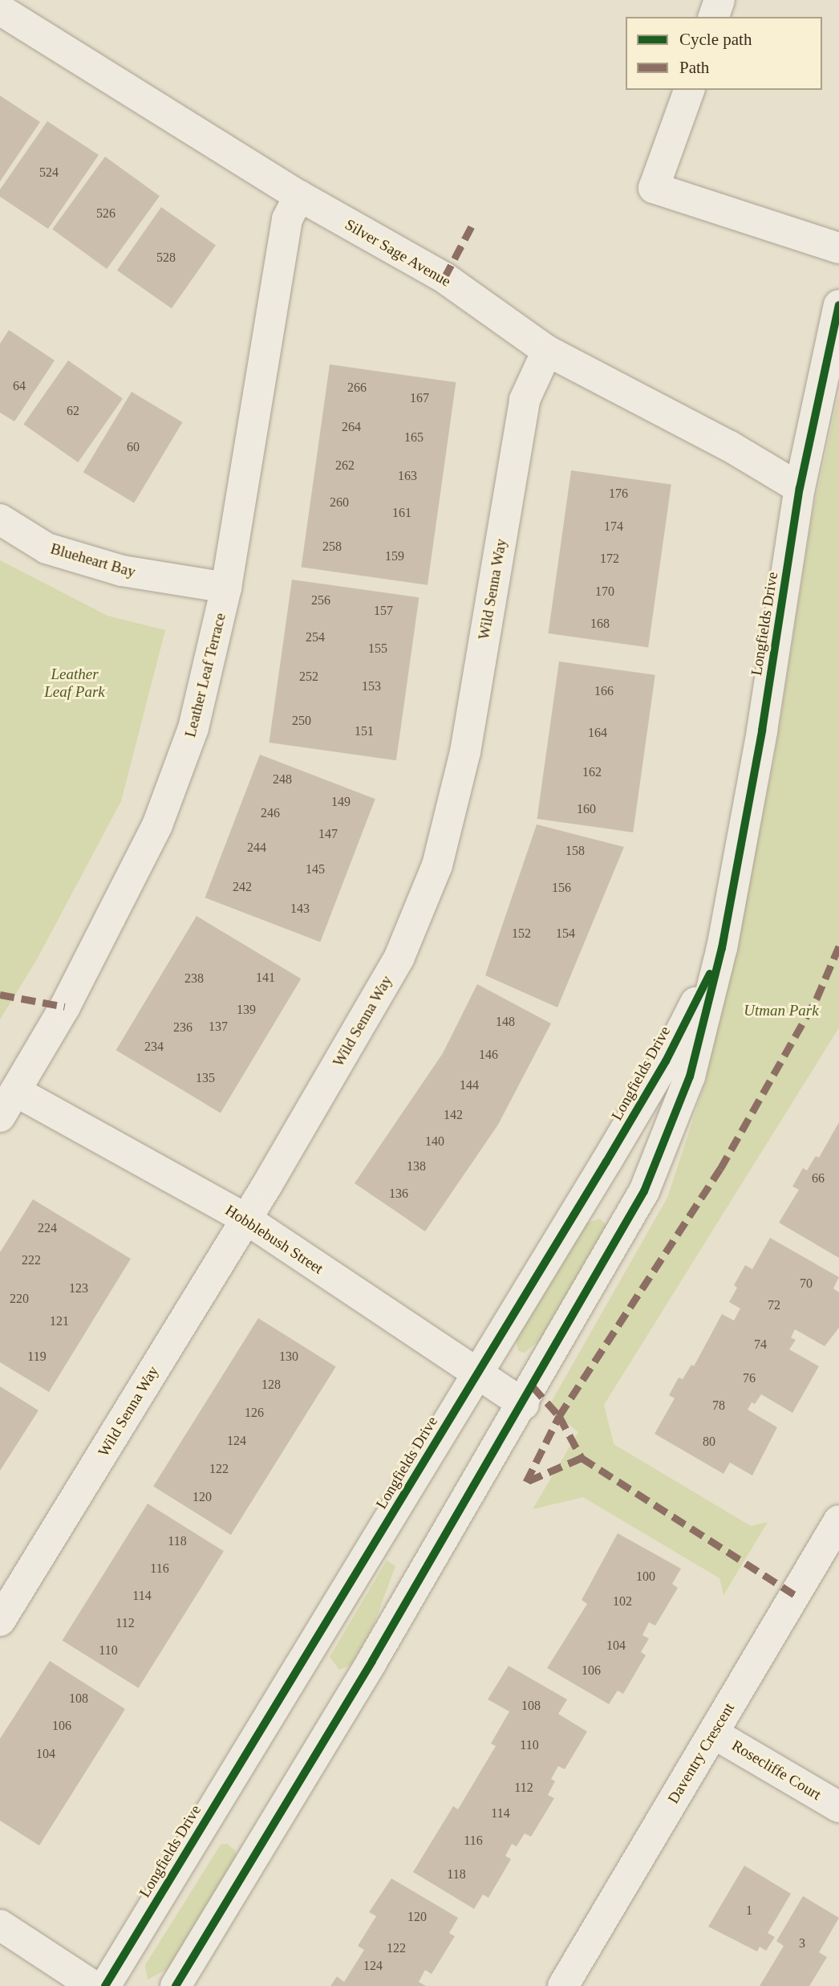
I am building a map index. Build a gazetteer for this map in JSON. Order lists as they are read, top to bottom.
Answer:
{
  "streets": {
    "street": [
      "Silver Sage Avenue",
      "Blueheart Bay",
      "Wild Senna Way",
      "Longfields Drive",
      "Leather Leaf Terrace",
      "Hobblebush Street",
      "Daventry Crescent",
      "Rosecliffe Court"
    ]
  },
  "crossings": [
    ["Silver Sage Avenue", "Wild Senna Way"],
    ["Silver Sage Avenue", "Longfields Drive"],
    ["Silver Sage Avenue", "Leather Leaf Terrace"],
    ["Blueheart Bay", "Leather Leaf Terrace"],
    ["Wild Senna Way", "Hobblebush Street"],
    ["Longfields Drive", "Hobblebush Street"],
    ["Leather Leaf Terrace", "Hobblebush Street"],
    ["Daventry Crescent", "Rosecliffe Court"]
  ],
  "parks": ["Leather Leaf Park", "Utman Park"],
  "house_numbers": [
    "524",
    "526",
    "528",
    "64",
    "266",
    "167",
    "62",
    "264",
    "165",
    "60",
    "262",
    "163",
    "176",
    "260",
    "161",
    "174",
    "258",
    "159",
    "172",
    "170",
    "256",
    "157",
    "168",
    "254",
    "155",
    "252",
    "153",
    "166",
    "250",
    "151",
    "164",
    "162",
    "248",
    "149",
    "160",
    "246",
    "147",
    "244",
    "158",
    "145",
    "242",
    "156",
    "143",
    "152",
    "154",
    "141",
    "238",
    "139",
    "148",
    "137",
    "236",
    "234",
    "146",
    "135",
    "144",
    "142",
    "140",
    "138",
    "66",
    "136",
    "224",
    "222",
    "70",
    "123",
    "220",
    "72",
    "121",
    "74",
    "119",
    "130",
    "76",
    "128",
    "78",
    "126",
    "124",
    "80",
    "122",
    "120",
    "118",
    "116",
    "100",
    "114",
    "102",
    "112",
    "104",
    "110",
    "106",
    "108",
    "108",
    "106",
    "110",
    "104",
    "112",
    "114",
    "116",
    "118",
    "1",
    "120",
    "3",
    "122",
    "124"
  ],
  "legend": ["Cycle path", "Path"]
}
